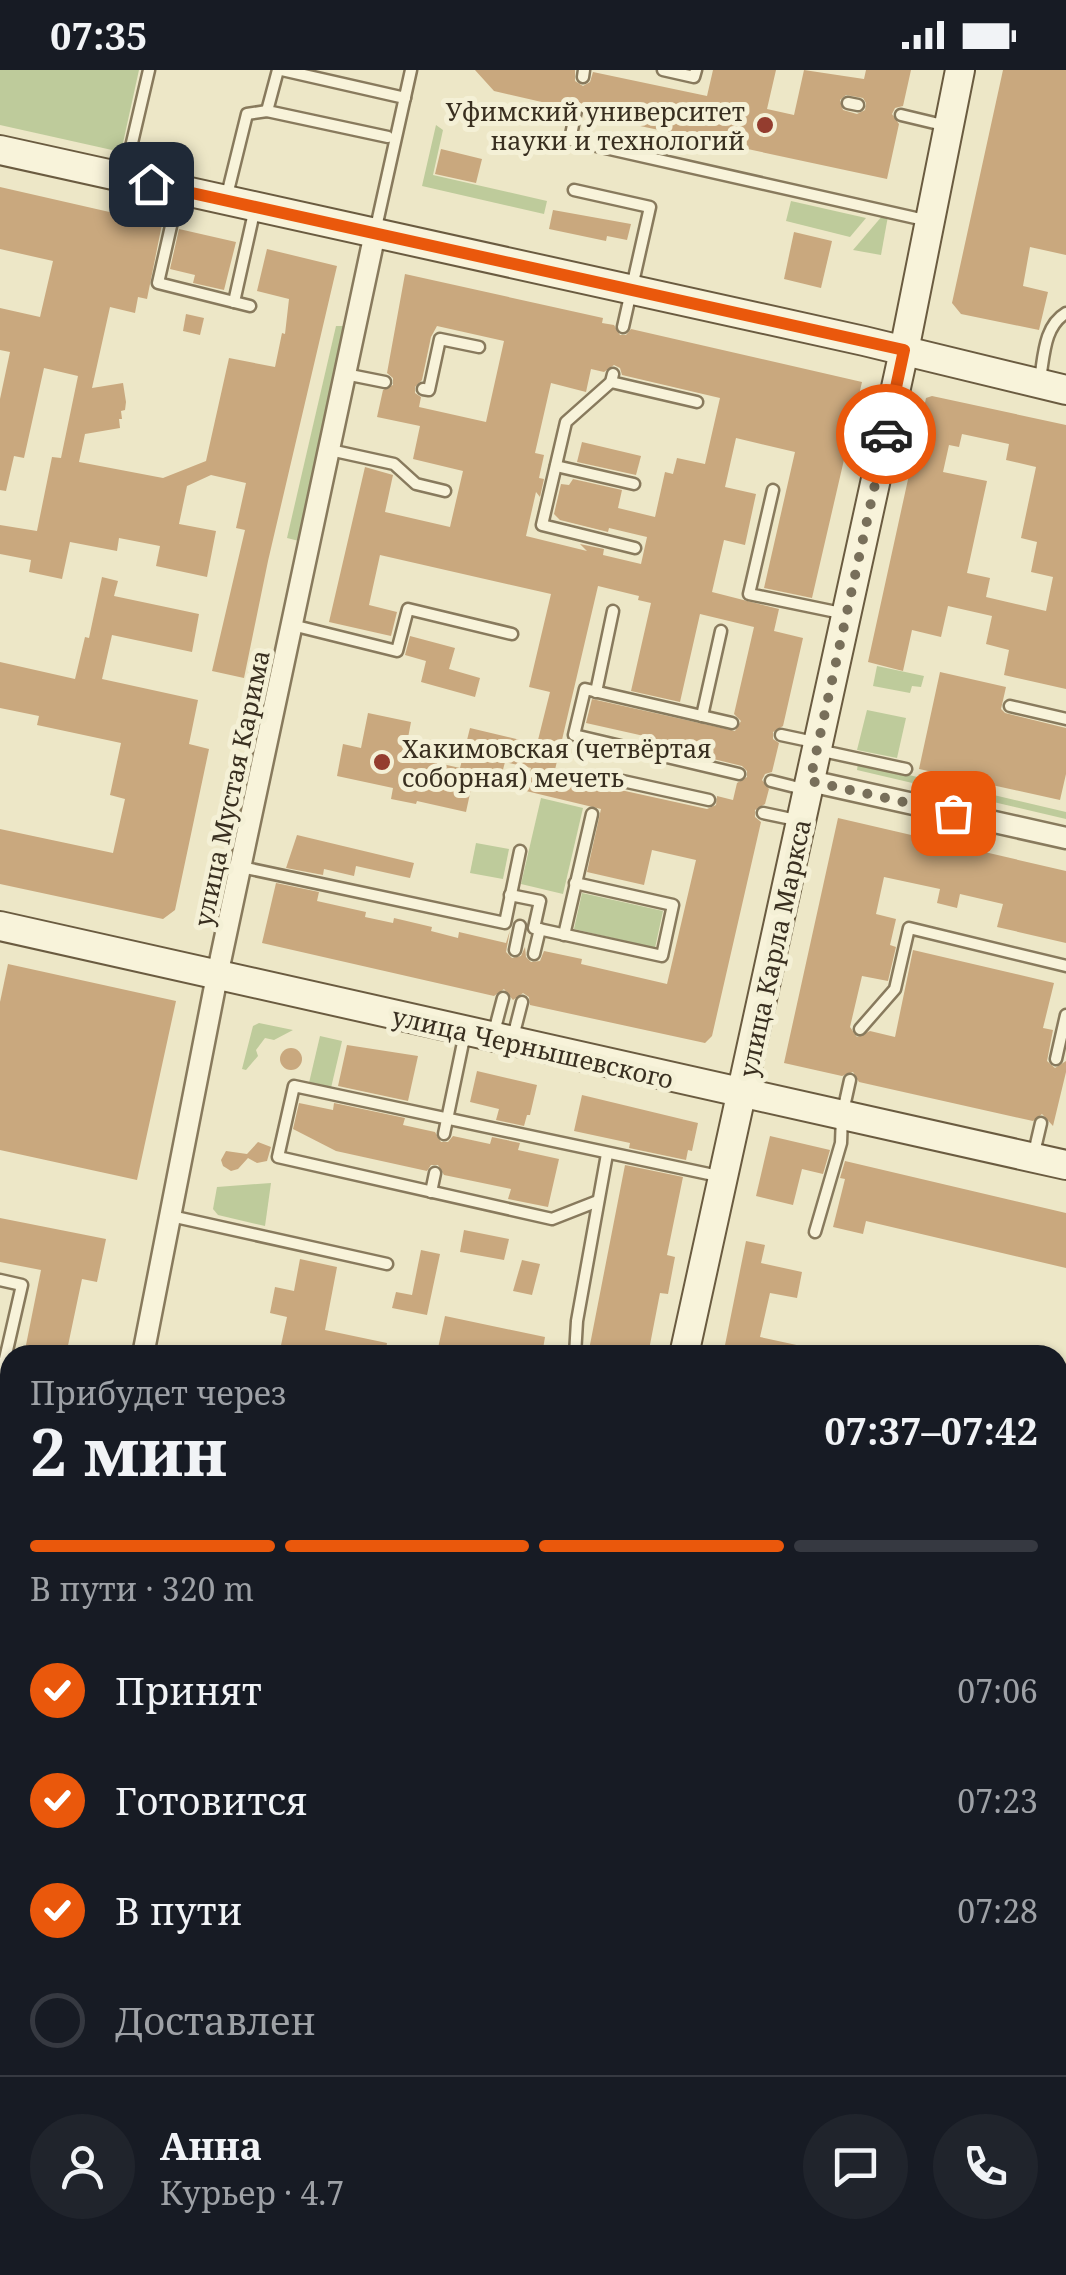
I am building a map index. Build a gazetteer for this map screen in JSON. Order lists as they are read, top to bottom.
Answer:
{
  "streets": {
    "street": ["улица Мустая Карима", "улица Карла Маркса", "улица Чернышевского"]
  },
  "crossings": [
    ["улица Мустая Карима", "улица Чернышевского"],
    ["улица Карла Маркса", "улица Чернышевского"]
  ],
  "places": ["Уфимский университет науки и технологий", "Хакимовская (четвёртая соборная) мечеть"],
  "page": {
    "status": "07:35",
    "heading": ["2 мин", "Прибудет через", "07:37–07:42"],
    "panel": ["Анна", "Курьер · 4.7"],
    "bar": "В пути · 320 m",
    "list": [
      ["Принят", "07:06"],
      ["Готовится", "07:23"],
      ["В пути", "07:28"],
      "Доставлен"
    ]
  }
}
